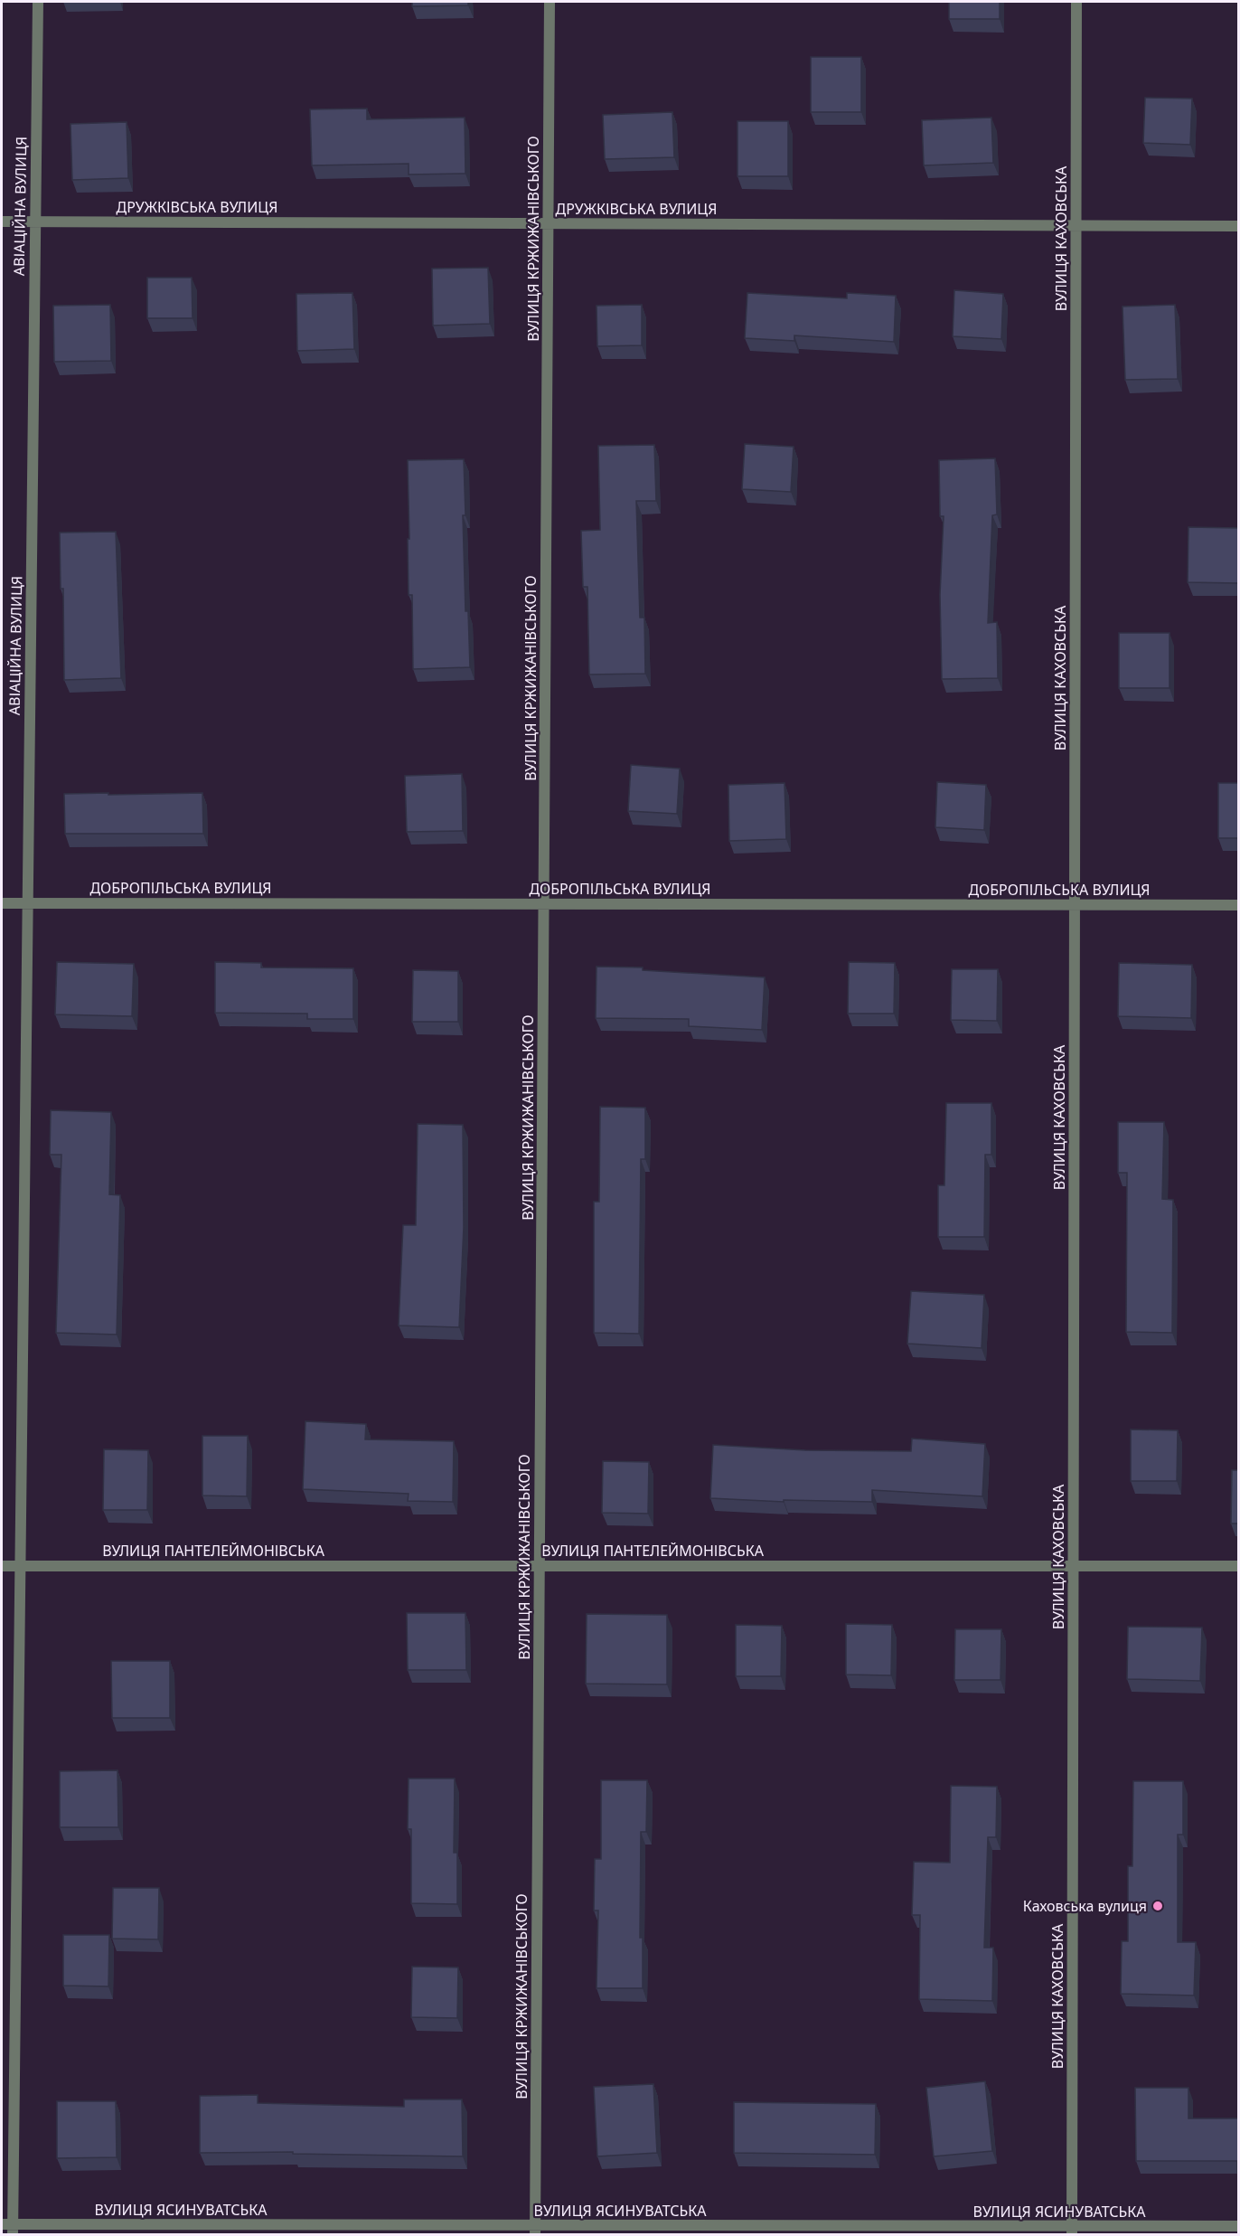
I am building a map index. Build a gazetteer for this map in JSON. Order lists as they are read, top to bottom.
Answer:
{
  "streets": {
    "street": [
      "АВІАЦІЙНА ВУЛИЦЯ",
      "ДРУЖКІВСЬКА ВУЛИЦЯ",
      "ВУЛИЦЯ КРЖИЖАНІВСЬКОГО",
      "ВУЛИЦЯ КАХОВСЬКА",
      "ДОБРОПІЛЬСЬКА ВУЛИЦЯ",
      "ВУЛИЦЯ ПАНТЕЛЕЙМОНІВСЬКА",
      "ВУЛИЦЯ ЯСИНУВАТСЬКА"
    ]
  },
  "crossings": [
    ["АВІАЦІЙНА ВУЛИЦЯ", "ДРУЖКІВСЬКА ВУЛИЦЯ"],
    ["АВІАЦІЙНА ВУЛИЦЯ", "ДОБРОПІЛЬСЬКА ВУЛИЦЯ"],
    ["АВІАЦІЙНА ВУЛИЦЯ", "ВУЛИЦЯ ПАНТЕЛЕЙМОНІВСЬКА"],
    ["АВІАЦІЙНА ВУЛИЦЯ", "ВУЛИЦЯ ЯСИНУВАТСЬКА"],
    ["ДРУЖКІВСЬКА ВУЛИЦЯ", "ВУЛИЦЯ КРЖИЖАНІВСЬКОГО"],
    ["ДРУЖКІВСЬКА ВУЛИЦЯ", "ВУЛИЦЯ КАХОВСЬКА"],
    ["ВУЛИЦЯ КРЖИЖАНІВСЬКОГО", "ДОБРОПІЛЬСЬКА ВУЛИЦЯ"],
    ["ВУЛИЦЯ КРЖИЖАНІВСЬКОГО", "ВУЛИЦЯ ПАНТЕЛЕЙМОНІВСЬКА"],
    ["ВУЛИЦЯ КРЖИЖАНІВСЬКОГО", "ВУЛИЦЯ ЯСИНУВАТСЬКА"],
    ["ВУЛИЦЯ КАХОВСЬКА", "ДОБРОПІЛЬСЬКА ВУЛИЦЯ"],
    ["ВУЛИЦЯ КАХОВСЬКА", "ВУЛИЦЯ ПАНТЕЛЕЙМОНІВСЬКА"],
    ["ВУЛИЦЯ КАХОВСЬКА", "ВУЛИЦЯ ЯСИНУВАТСЬКА"]
  ],
  "places": ["Каховська вулиця"]
}
